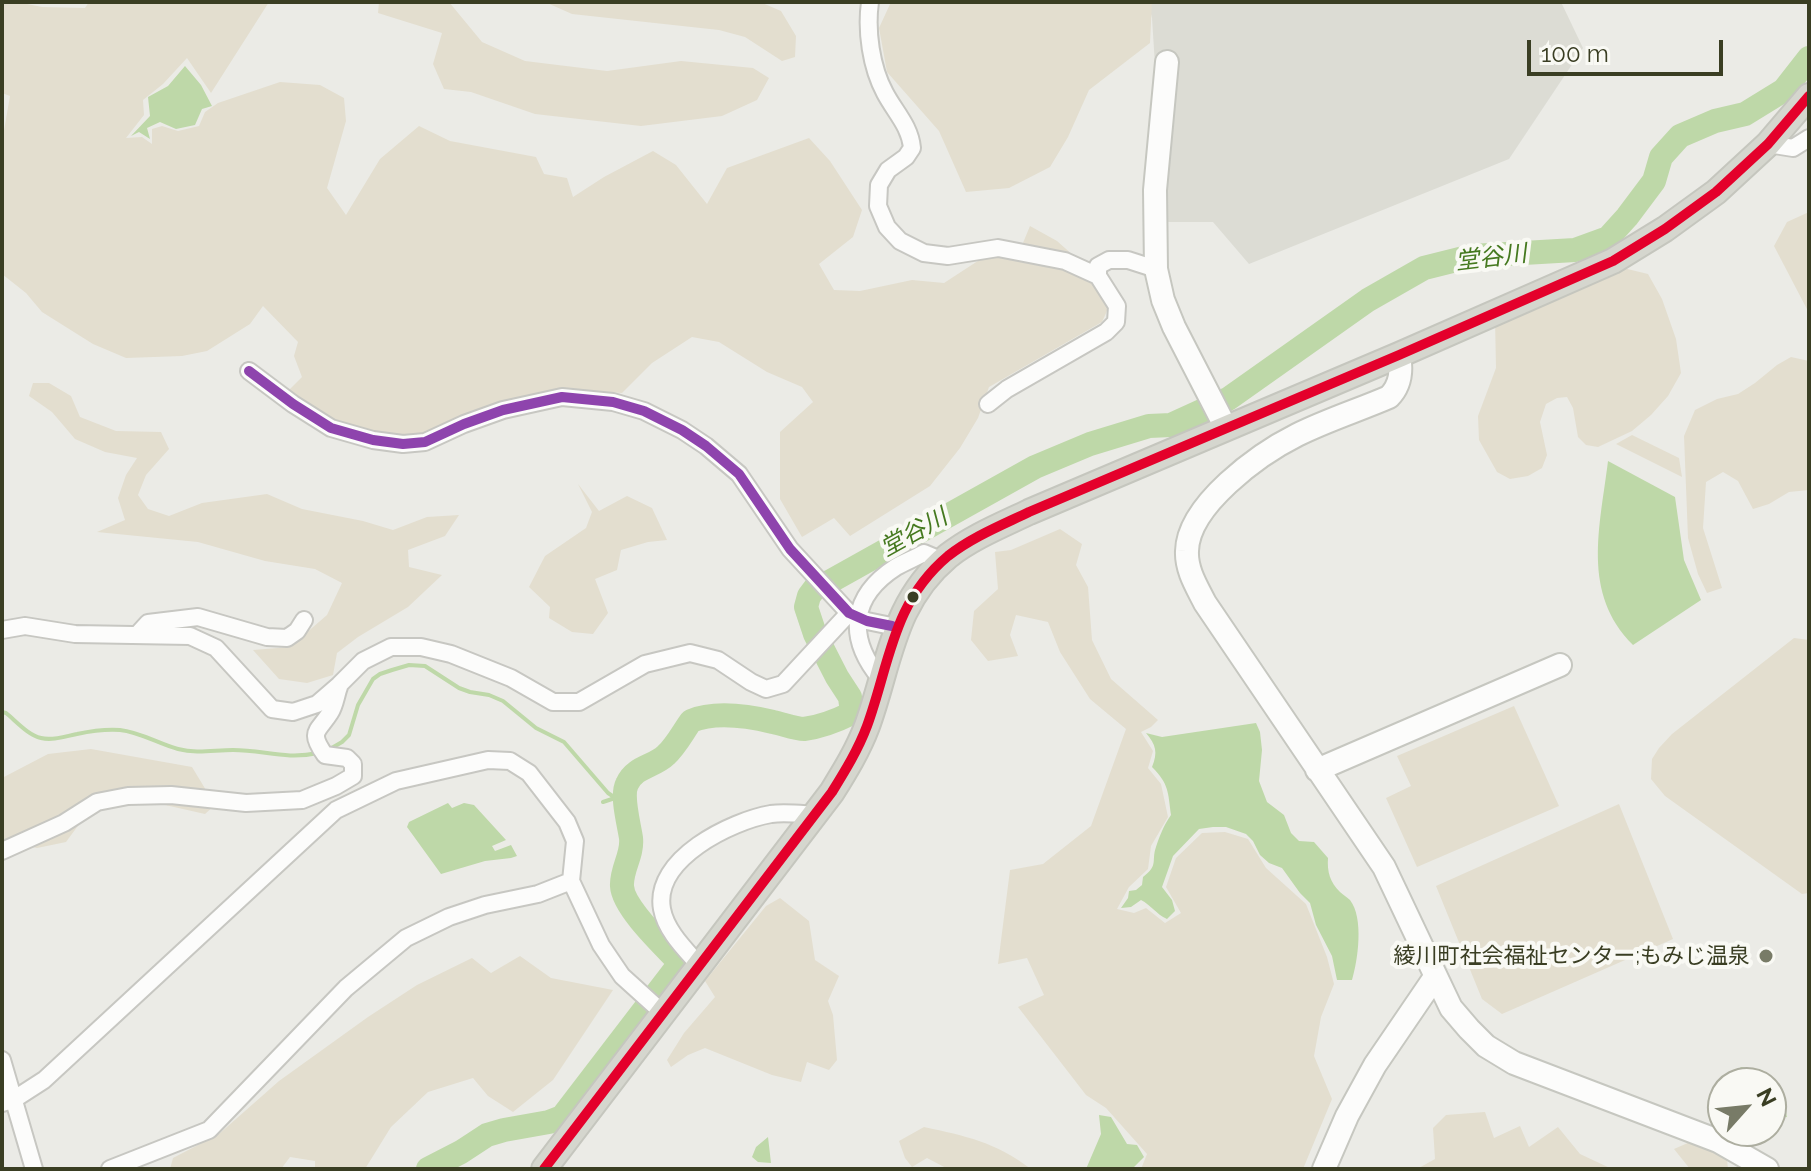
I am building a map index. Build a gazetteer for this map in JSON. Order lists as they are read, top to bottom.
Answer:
{
  "water": ["堂谷川"],
  "places": ["綾川町社会福祉センター;もみじ温泉"],
  "scale_bar": "100 m",
  "north": "top right"
}
